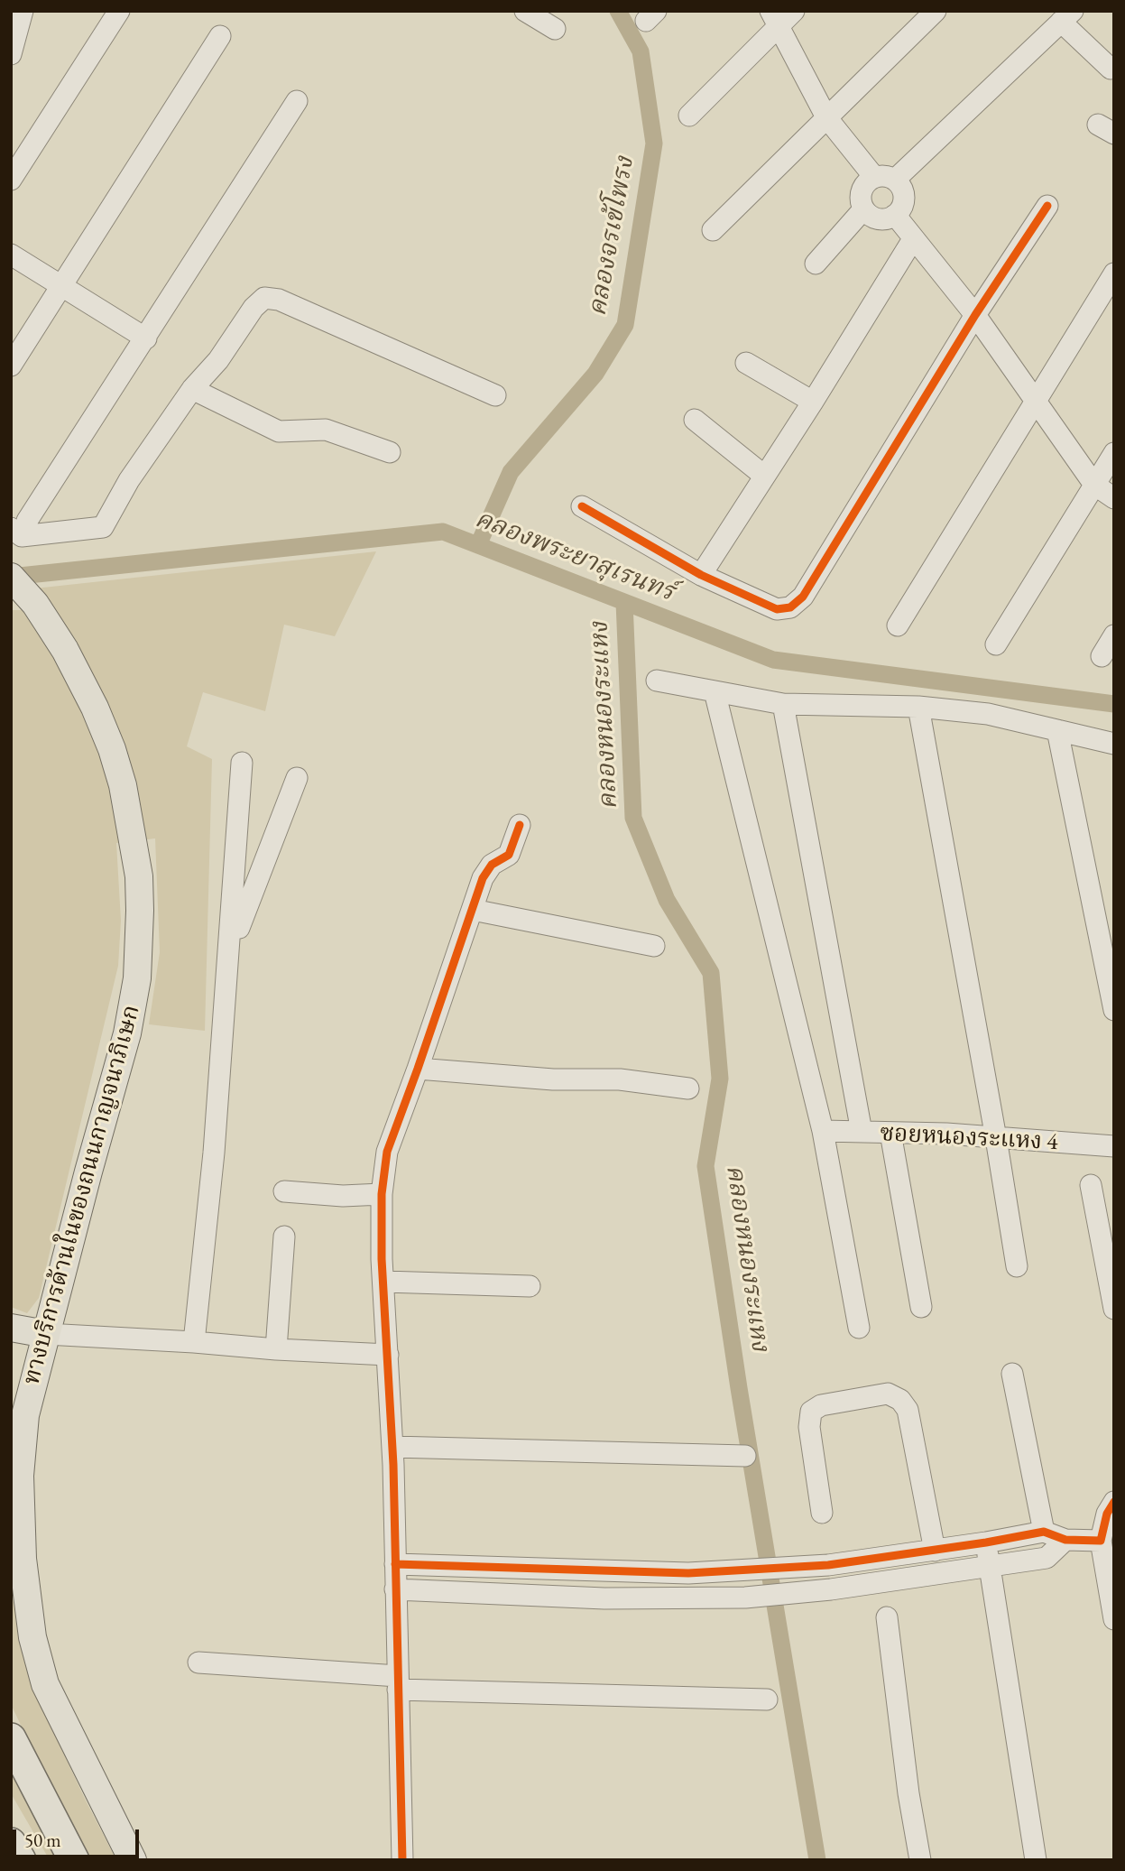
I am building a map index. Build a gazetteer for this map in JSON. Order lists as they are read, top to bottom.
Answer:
{
  "streets": {
    "main road": ["ทางบริการด้านในของถนนกาญจนาภิเษก"],
    "street": ["ซอยหนองระแหง 4"]
  },
  "water": ["คลองจรเข้โพรง", "คลองพระยาสุเรนทร์", "คลองหนองระแหง"],
  "scale_bar": "50 m"
}
